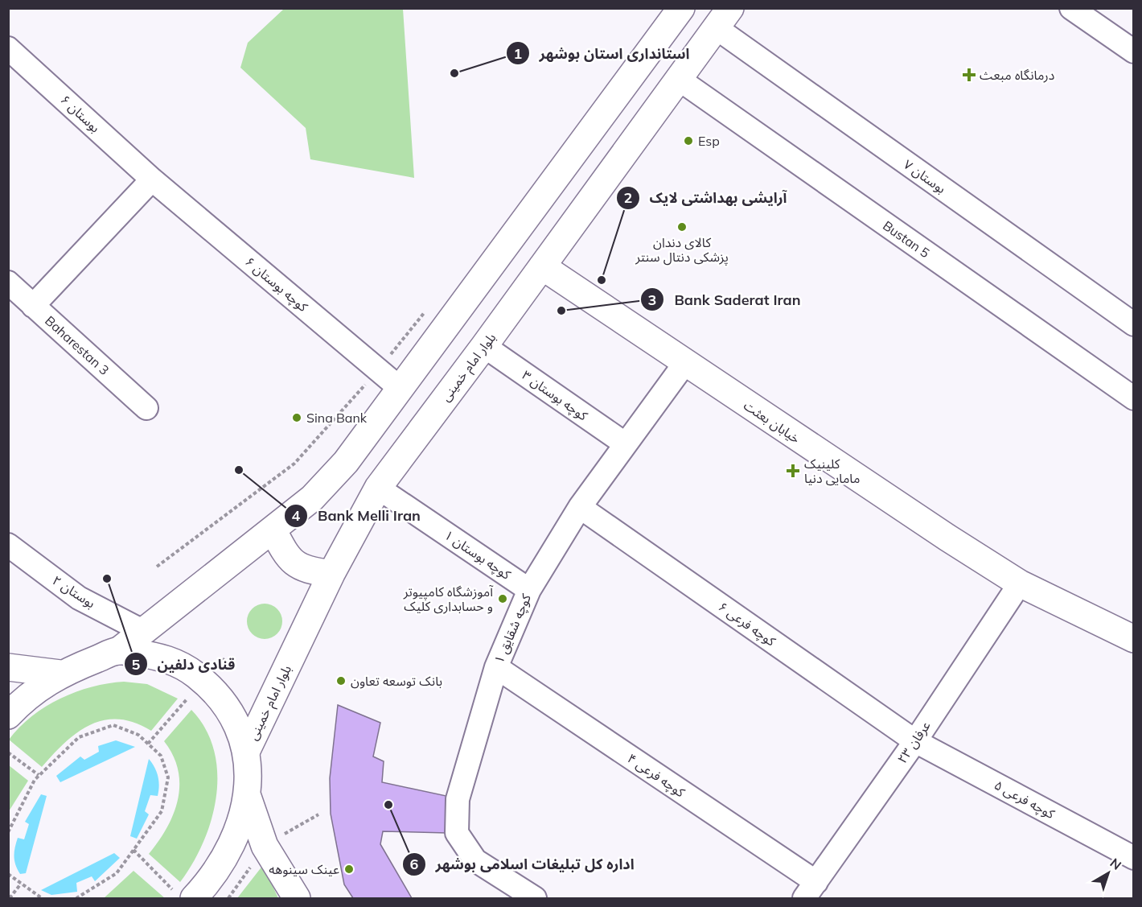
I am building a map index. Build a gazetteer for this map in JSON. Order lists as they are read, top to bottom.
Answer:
{
  "streets": {
    "street": [
      "بوستان ۶",
      "بوستان ۷",
      "Bustan 5",
      "کوچه بوستان ۶",
      "Baharestan 3",
      "بلوار امام خمینی",
      "کوچه بوستان ۳",
      "خیابان بعثت",
      "کوچه بوستان ۱",
      "بوستان ۲",
      "کوچه فرعی ۶",
      "کوچه شقایق ۱",
      "عرفان ۲۳",
      "کوچه فرعی ۴",
      "کوچه فرعی ۵"
    ]
  },
  "crossings": [
    ["بوستان ۶", "کوچه بوستان ۶"],
    ["بوستان ۷", "بلوار امام خمینی"],
    ["Bustan 5", "بلوار امام خمینی"],
    ["بلوار امام خمینی", "کوچه بوستان ۳"],
    ["بلوار امام خمینی", "خیابان بعثت"],
    ["بلوار امام خمینی", "کوچه بوستان ۱"],
    ["کوچه بوستان ۳", "کوچه شقایق ۱"],
    ["خیابان بعثت", "کوچه شقایق ۱"],
    ["خیابان بعثت", "عرفان ۲۳"],
    ["کوچه بوستان ۱", "کوچه شقایق ۱"],
    ["کوچه فرعی ۶", "کوچه شقایق ۱"],
    ["کوچه فرعی ۶", "عرفان ۲۳"],
    ["کوچه فرعی ۶", "کوچه فرعی ۵"],
    ["کوچه شقایق ۱", "کوچه فرعی ۴"],
    ["عرفان ۲۳", "کوچه فرعی ۴"],
    ["عرفان ۲۳", "کوچه فرعی ۵"]
  ],
  "places": {
    "other": [
      "استانداری استان بوشهر",
      "Esp",
      "کالای دندان پزشکی دنتال سنتر",
      "آرایشی بهداشتی لایک",
      "Bank Saderat Iran",
      "Sina Bank",
      "Bank Melli Iran",
      "قنادی دلفین",
      "آموزشگاه کامپیوتر و حسابداری کلیک",
      "بانک توسعه تعاون",
      "اداره کل تبلیغات اسلامی بوشهر",
      "عینک سینوهه"
    ],
    "health": ["درمانگاه مبعث", "کلینیک مامایی دنیا"]
  },
  "north": "top right"
}
